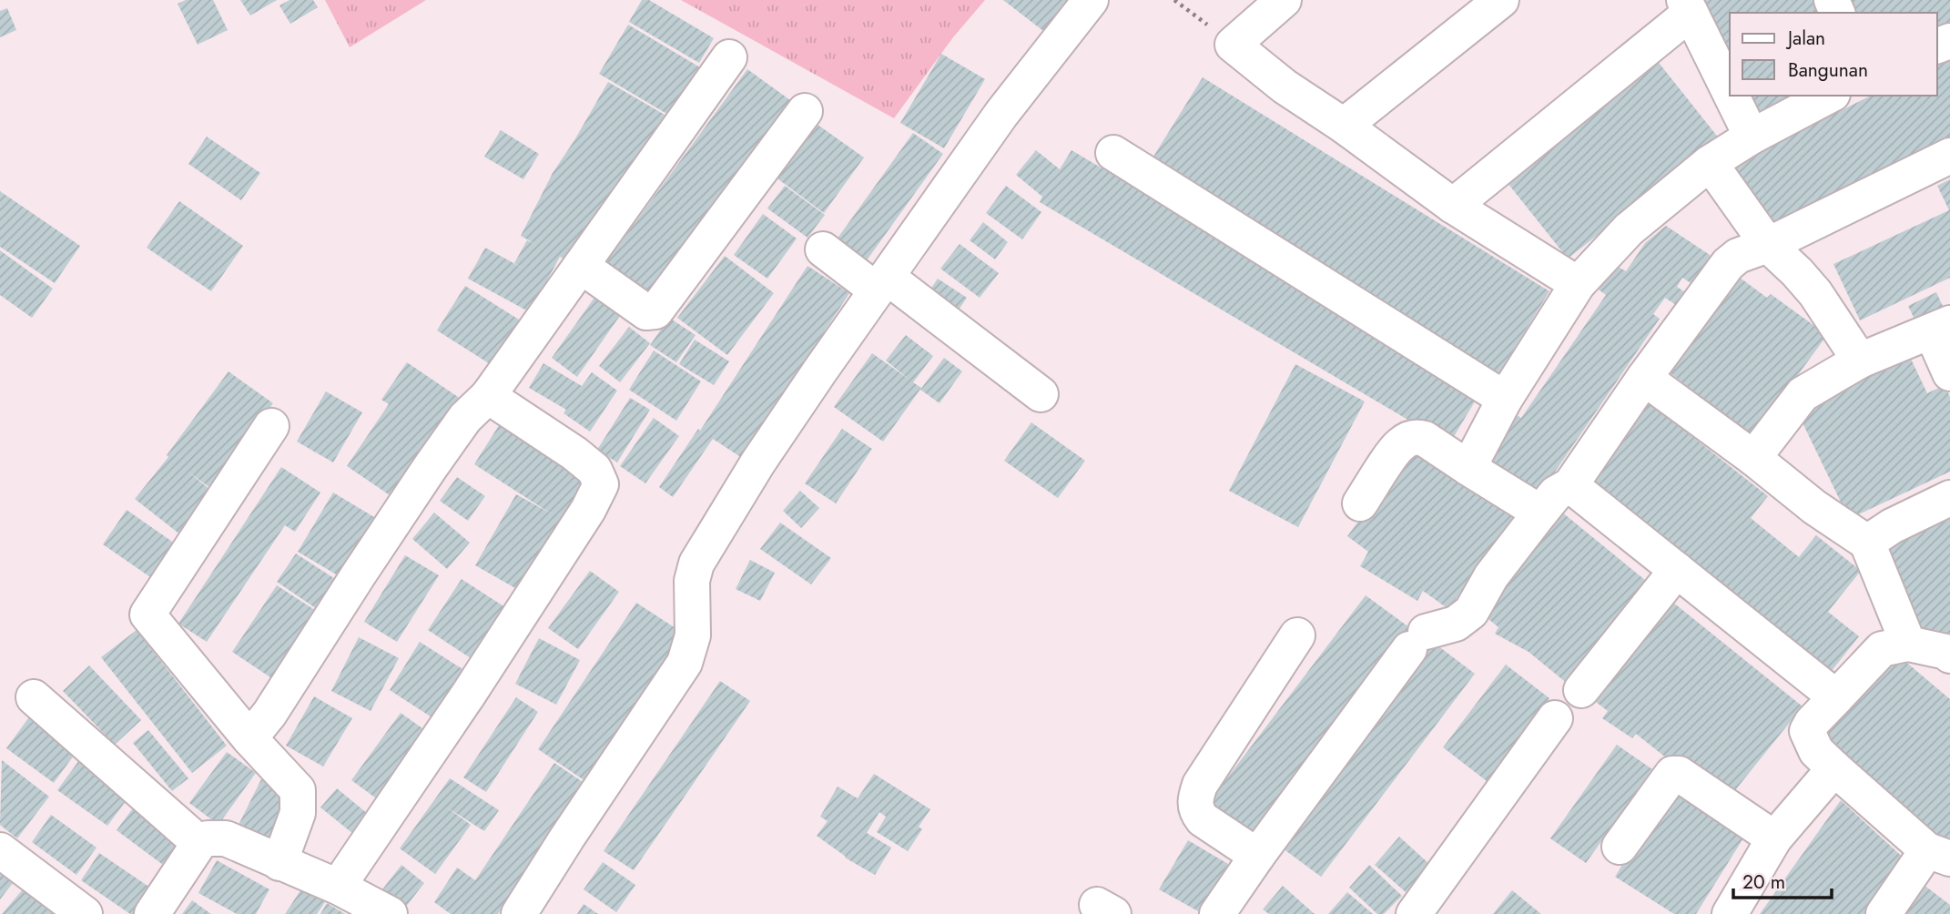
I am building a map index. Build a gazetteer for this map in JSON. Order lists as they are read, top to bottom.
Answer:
{
  "legend": ["Jalan", "Bangunan"],
  "scale_bar": "20 m"
}
